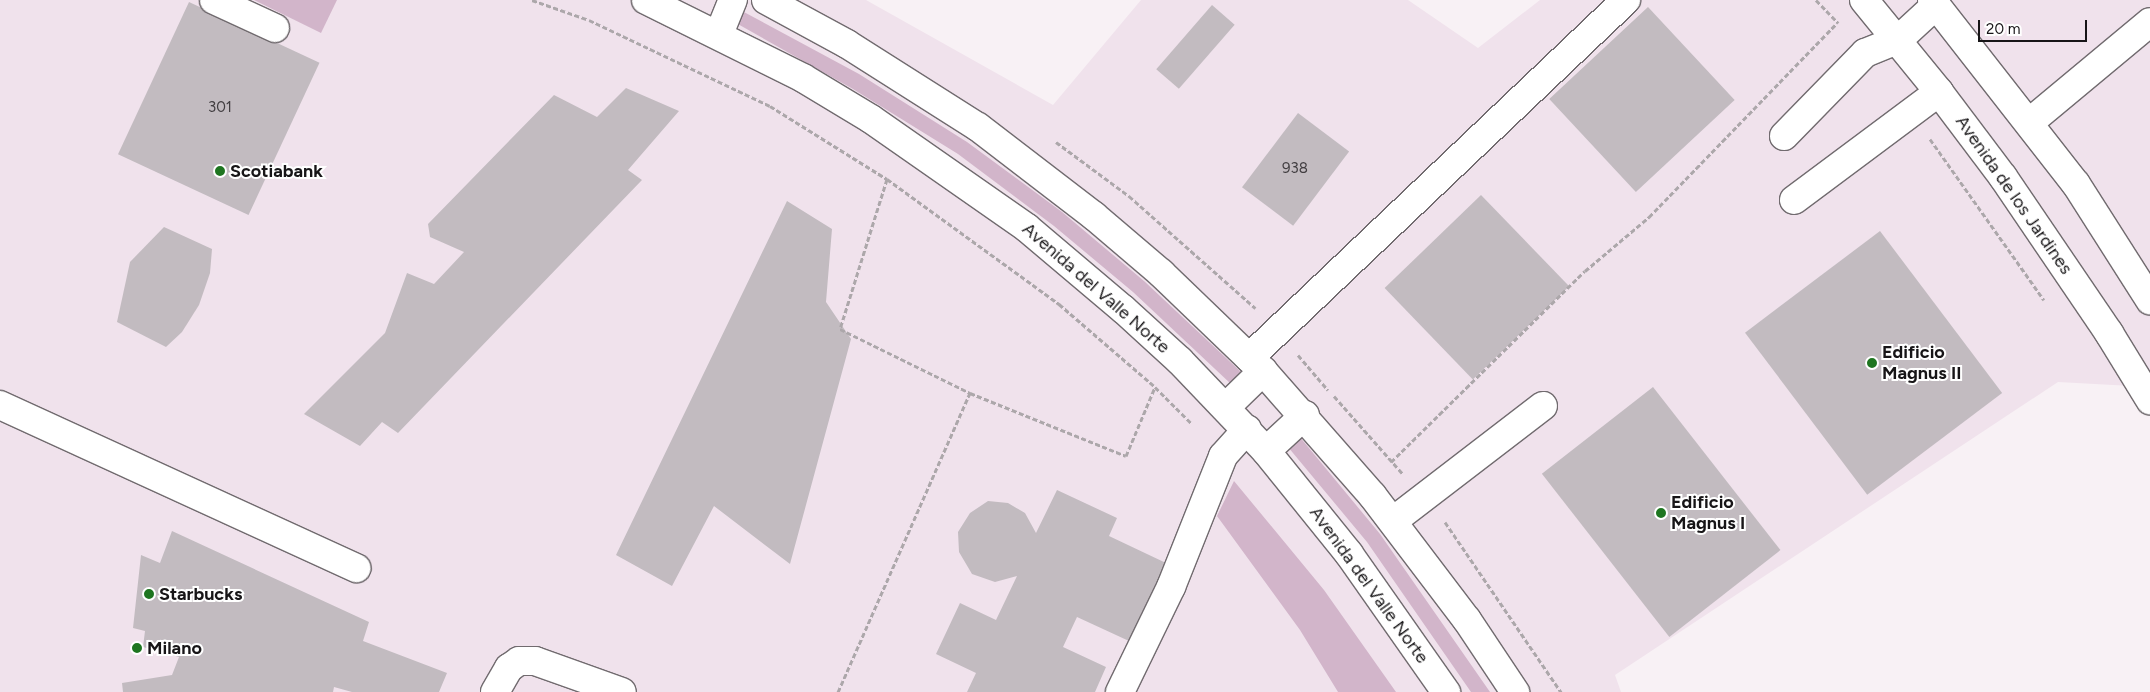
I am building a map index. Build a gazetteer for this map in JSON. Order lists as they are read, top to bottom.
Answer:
{
  "streets": {
    "street": ["Avenida de los Jardines", "Avenida del Valle Norte"]
  },
  "places": [
    "Scotiabank",
    "Edificio Magnus II",
    "Edificio Magnus I",
    "Starbucks",
    "Milano"
  ],
  "house_numbers": ["301", "938"],
  "scale_bar": "20 m"
}
